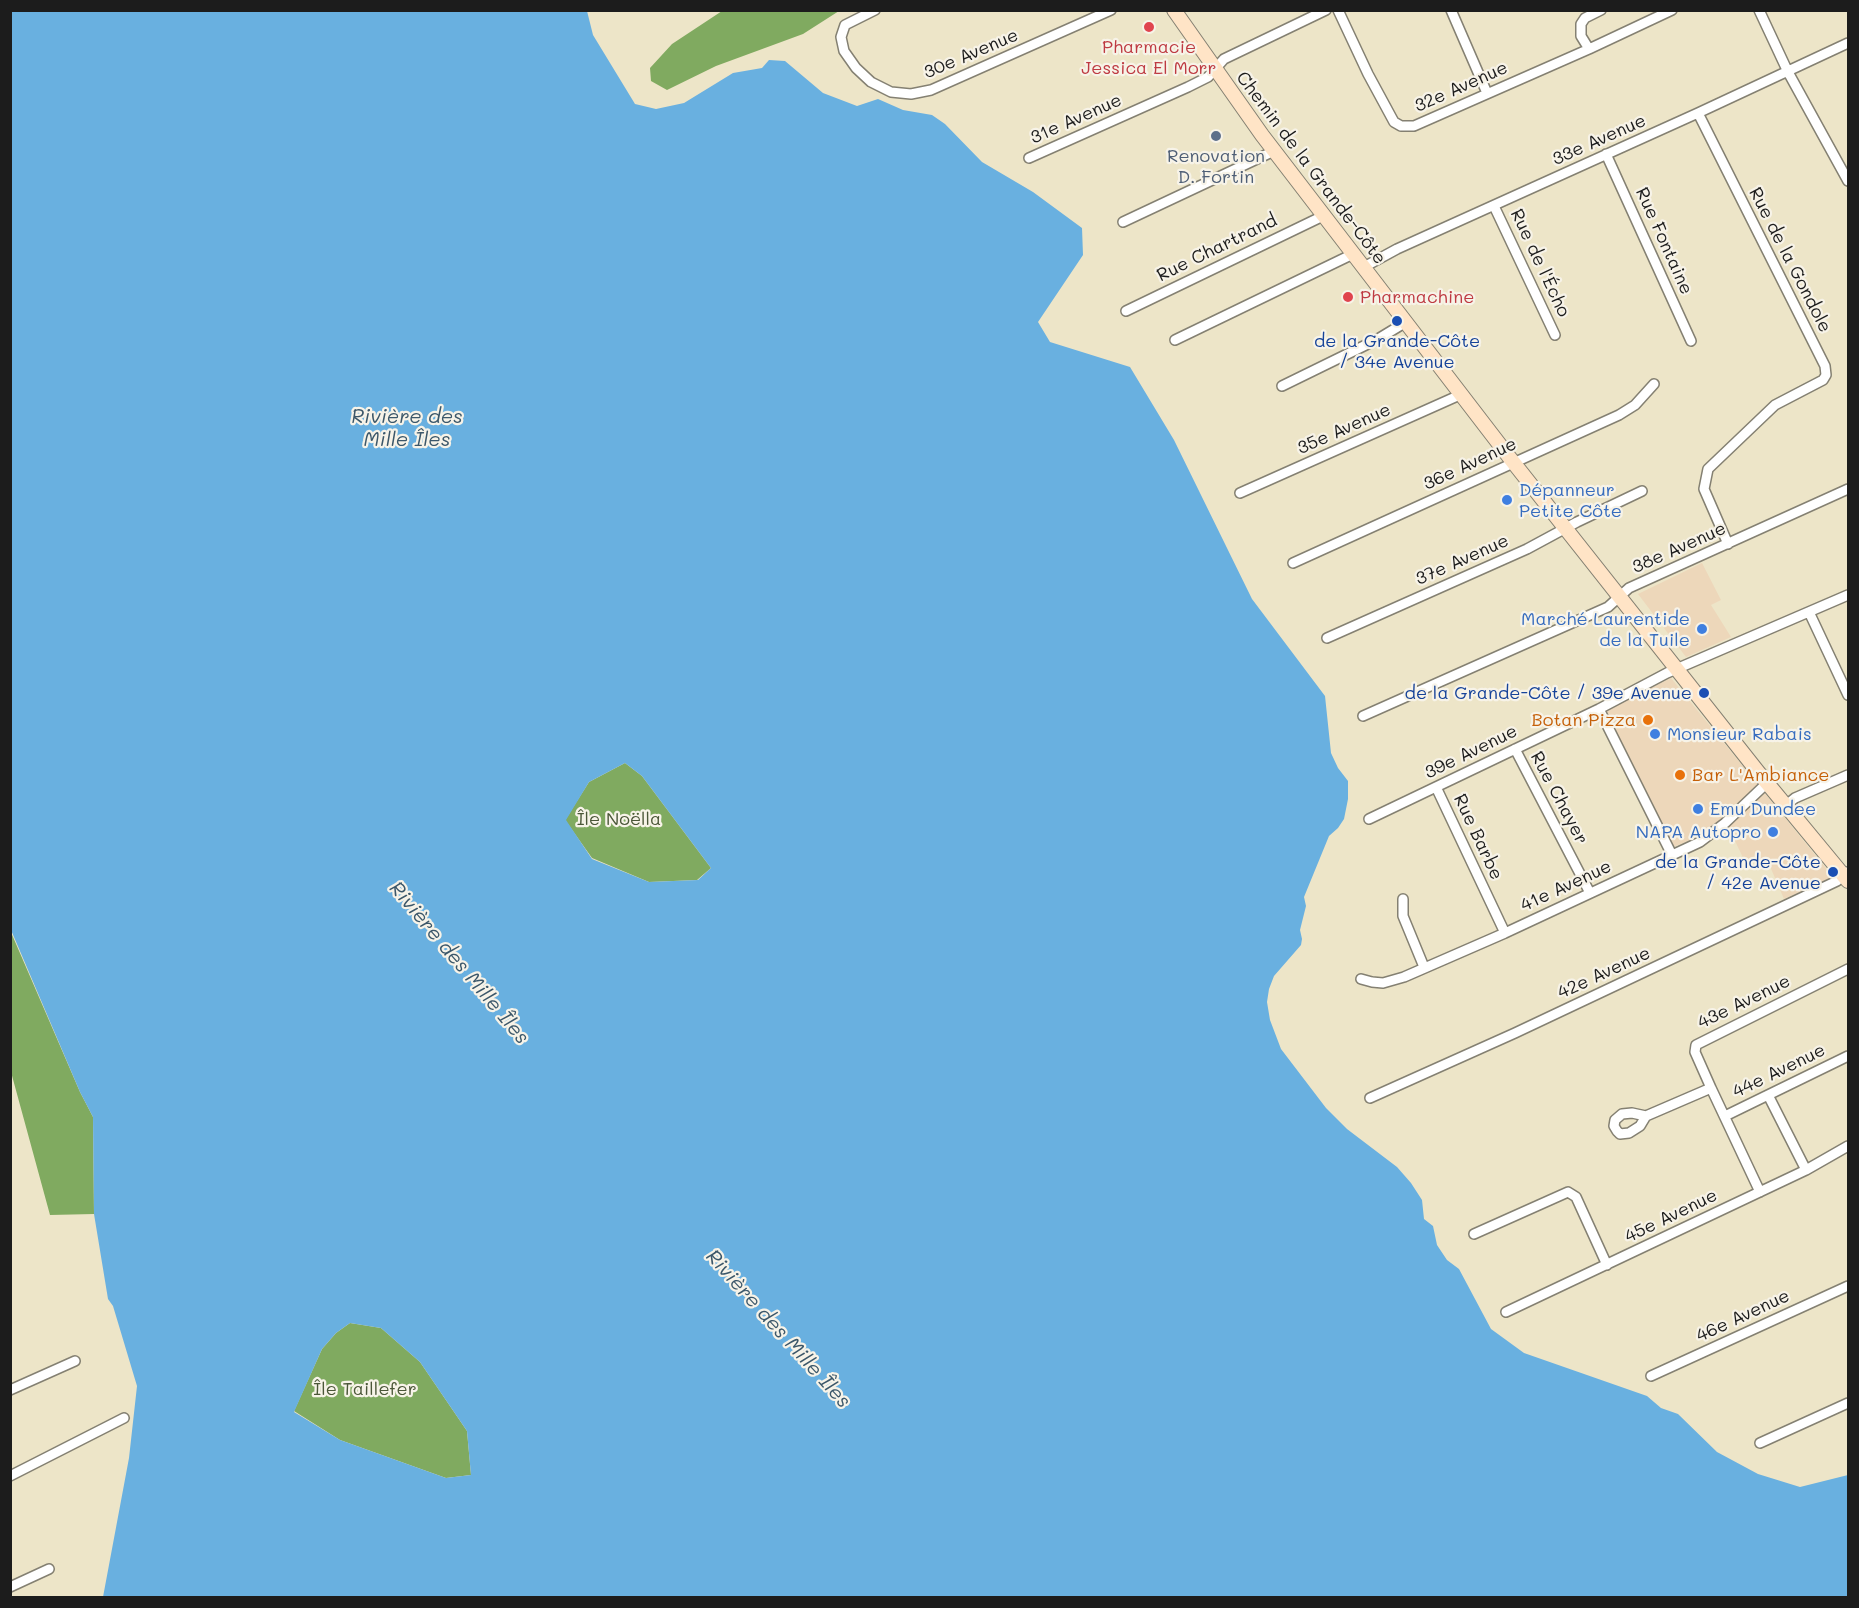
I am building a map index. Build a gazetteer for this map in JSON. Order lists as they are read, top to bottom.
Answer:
{
  "streets": {
    "main road": ["Chemin de la Grande-Côte"],
    "street": [
      "30e Avenue",
      "32e Avenue",
      "31e Avenue",
      "33e Avenue",
      "Rue Fontaine",
      "Rue Chartrand",
      "Rue de la Gondole",
      "Rue de l'Écho",
      "35e Avenue",
      "36e Avenue",
      "38e Avenue",
      "37e Avenue",
      "39e Avenue",
      "Rue Chayer",
      "Rue Barbe",
      "41e Avenue",
      "42e Avenue",
      "43e Avenue",
      "44e Avenue",
      "45e Avenue",
      "46e Avenue"
    ]
  },
  "crossings": [
    ["31e Avenue", "Chemin de la Grande-Côte"],
    ["33e Avenue", "Chemin de la Grande-Côte"],
    ["33e Avenue", "Rue Fontaine"],
    ["33e Avenue", "Rue de la Gondole"],
    ["33e Avenue", "Rue de l'Écho"],
    ["Chemin de la Grande-Côte", "Rue Chartrand"],
    ["Chemin de la Grande-Côte", "35e Avenue"],
    ["Chemin de la Grande-Côte", "36e Avenue"],
    ["Chemin de la Grande-Côte", "38e Avenue"],
    ["Chemin de la Grande-Côte", "37e Avenue"],
    ["Chemin de la Grande-Côte", "39e Avenue"],
    ["Chemin de la Grande-Côte", "41e Avenue"],
    ["Chemin de la Grande-Côte", "42e Avenue"],
    ["Rue de la Gondole", "38e Avenue"],
    ["39e Avenue", "Rue Chayer"],
    ["39e Avenue", "Rue Barbe"],
    ["Rue Chayer", "41e Avenue"],
    ["Rue Barbe", "41e Avenue"]
  ],
  "water": ["Rivière des Mille Îles"],
  "parks": ["Île Noëlla", "Île Taillefer"],
  "places": [
    "Pharmacie Jessica El Morr",
    "Renovation D. Fortin",
    "Pharmachine",
    "de la Grande-Côte / 34e Avenue",
    "Dépanneur Petite Côte",
    "Marché Laurentide de la Tuile",
    "de la Grande-Côte / 39e Avenue",
    "Botan Pizza",
    "Monsieur Rabais",
    "Bar L'Ambiance",
    "Emu Dundee",
    "NAPA Autopro",
    "de la Grande-Côte / 42e Avenue"
  ]
}
